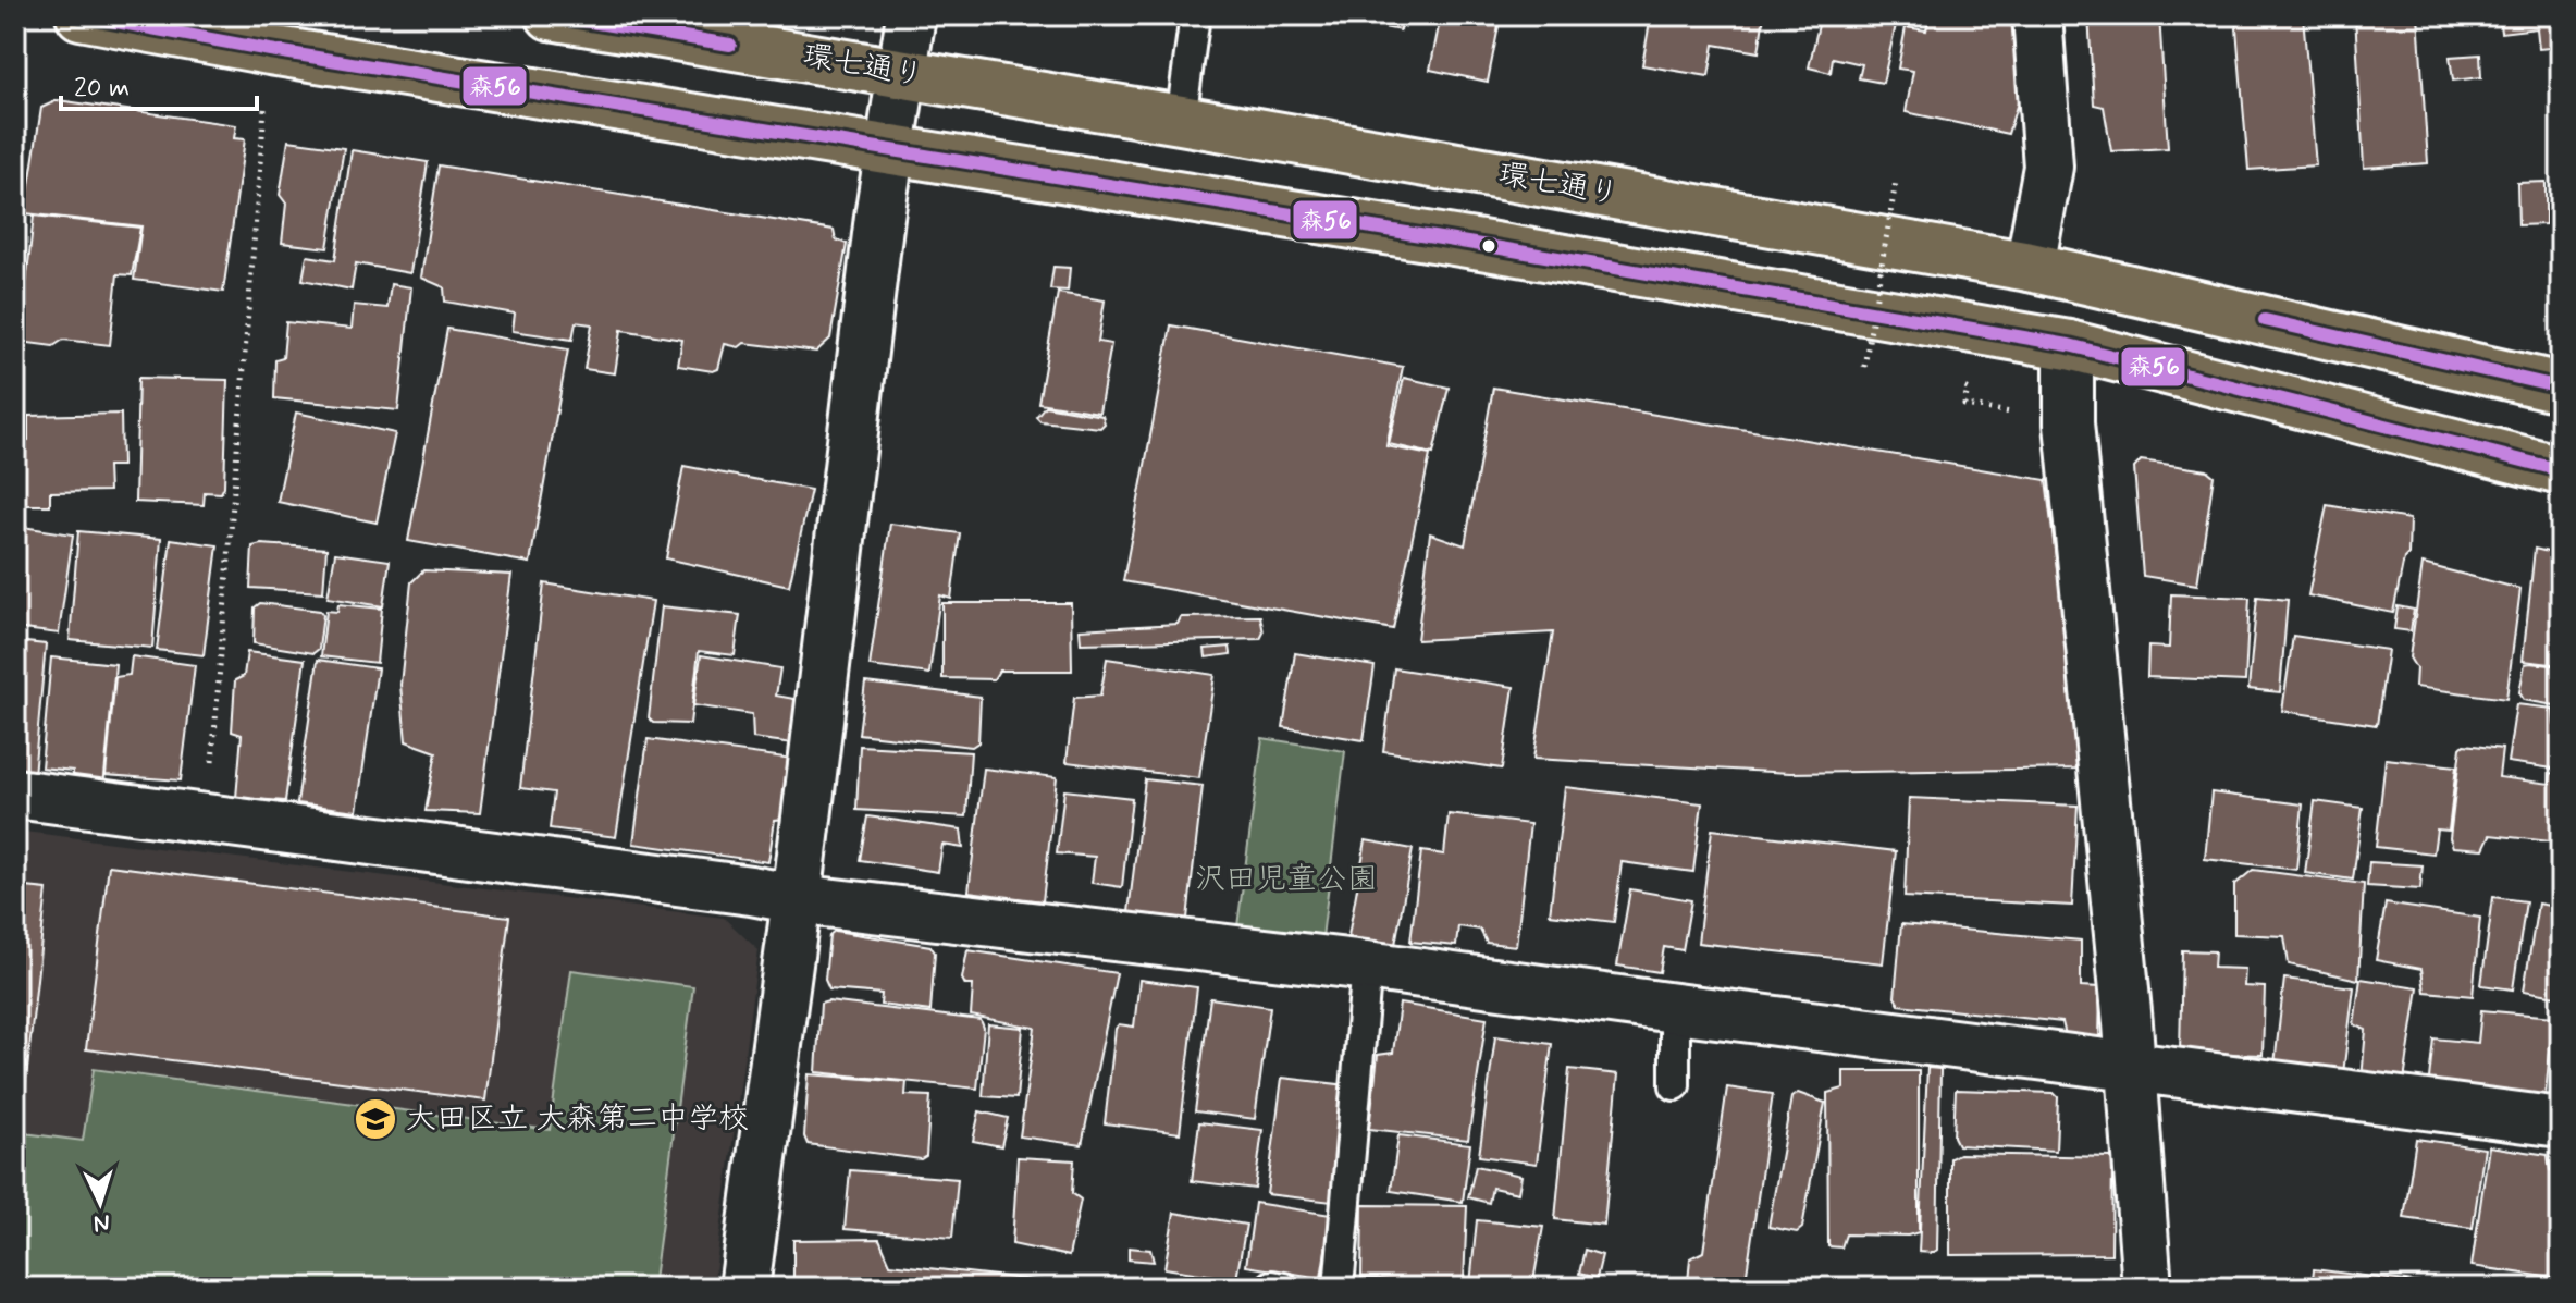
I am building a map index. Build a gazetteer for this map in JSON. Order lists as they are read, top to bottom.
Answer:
{
  "streets": {
    "main road": ["環七通り"]
  },
  "parks": ["沢田児童公園"],
  "places": {
    "school or university": ["大田区立 大森第二中学校"]
  },
  "lines": ["transit line 森56"],
  "scale_bar": "20 m",
  "north": "bottom"
}
